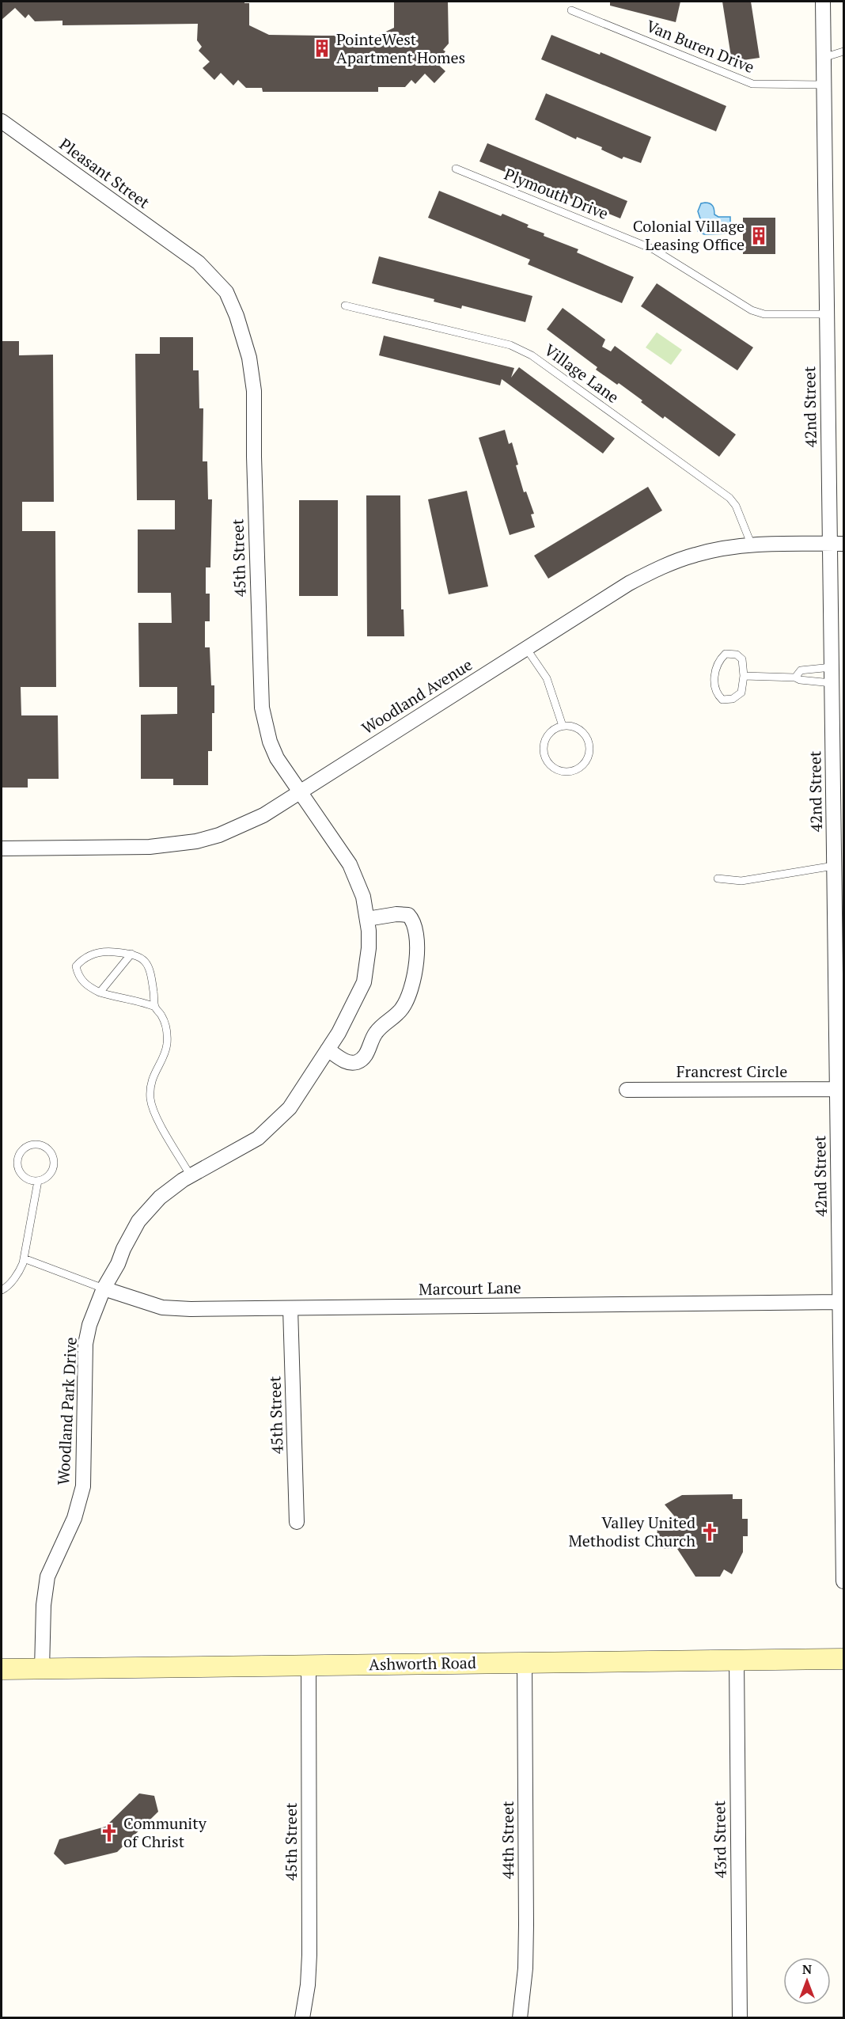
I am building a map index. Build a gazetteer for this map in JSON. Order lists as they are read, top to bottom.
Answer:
{
  "streets": {
    "main road": ["Ashworth Road"],
    "street": [
      "Pleasant Street",
      "42nd Street",
      "45th Street",
      "Woodland Avenue",
      "Francrest Circle",
      "Marcourt Lane",
      "Woodland Park Drive",
      "43rd Street",
      "44th Street"
    ],
    "lane": ["Van Buren Drive", "Plymouth Drive", "Village Lane"]
  },
  "crossings": [
    ["Van Buren Drive", "42nd Street"],
    ["Pleasant Street", "45th Street"],
    ["Plymouth Drive", "42nd Street"],
    ["Village Lane", "Woodland Avenue"],
    ["42nd Street", "Woodland Avenue"],
    ["42nd Street", "Francrest Circle"],
    ["42nd Street", "Marcourt Lane"],
    ["45th Street", "Woodland Avenue"],
    ["45th Street", "Marcourt Lane"],
    ["45th Street", "Woodland Park Drive"],
    ["45th Street", "Ashworth Road"],
    ["Woodland Avenue", "Woodland Park Drive"],
    ["Marcourt Lane", "Woodland Park Drive"],
    ["Woodland Park Drive", "Ashworth Road"],
    ["Ashworth Road", "43rd Street"],
    ["Ashworth Road", "44th Street"]
  ],
  "places": {
    "building": ["PointeWest Apartment Homes", "Colonial Village Leasing Office"],
    "church": ["Valley United Methodist Church", "Community of Christ"]
  },
  "north": "top"
}
